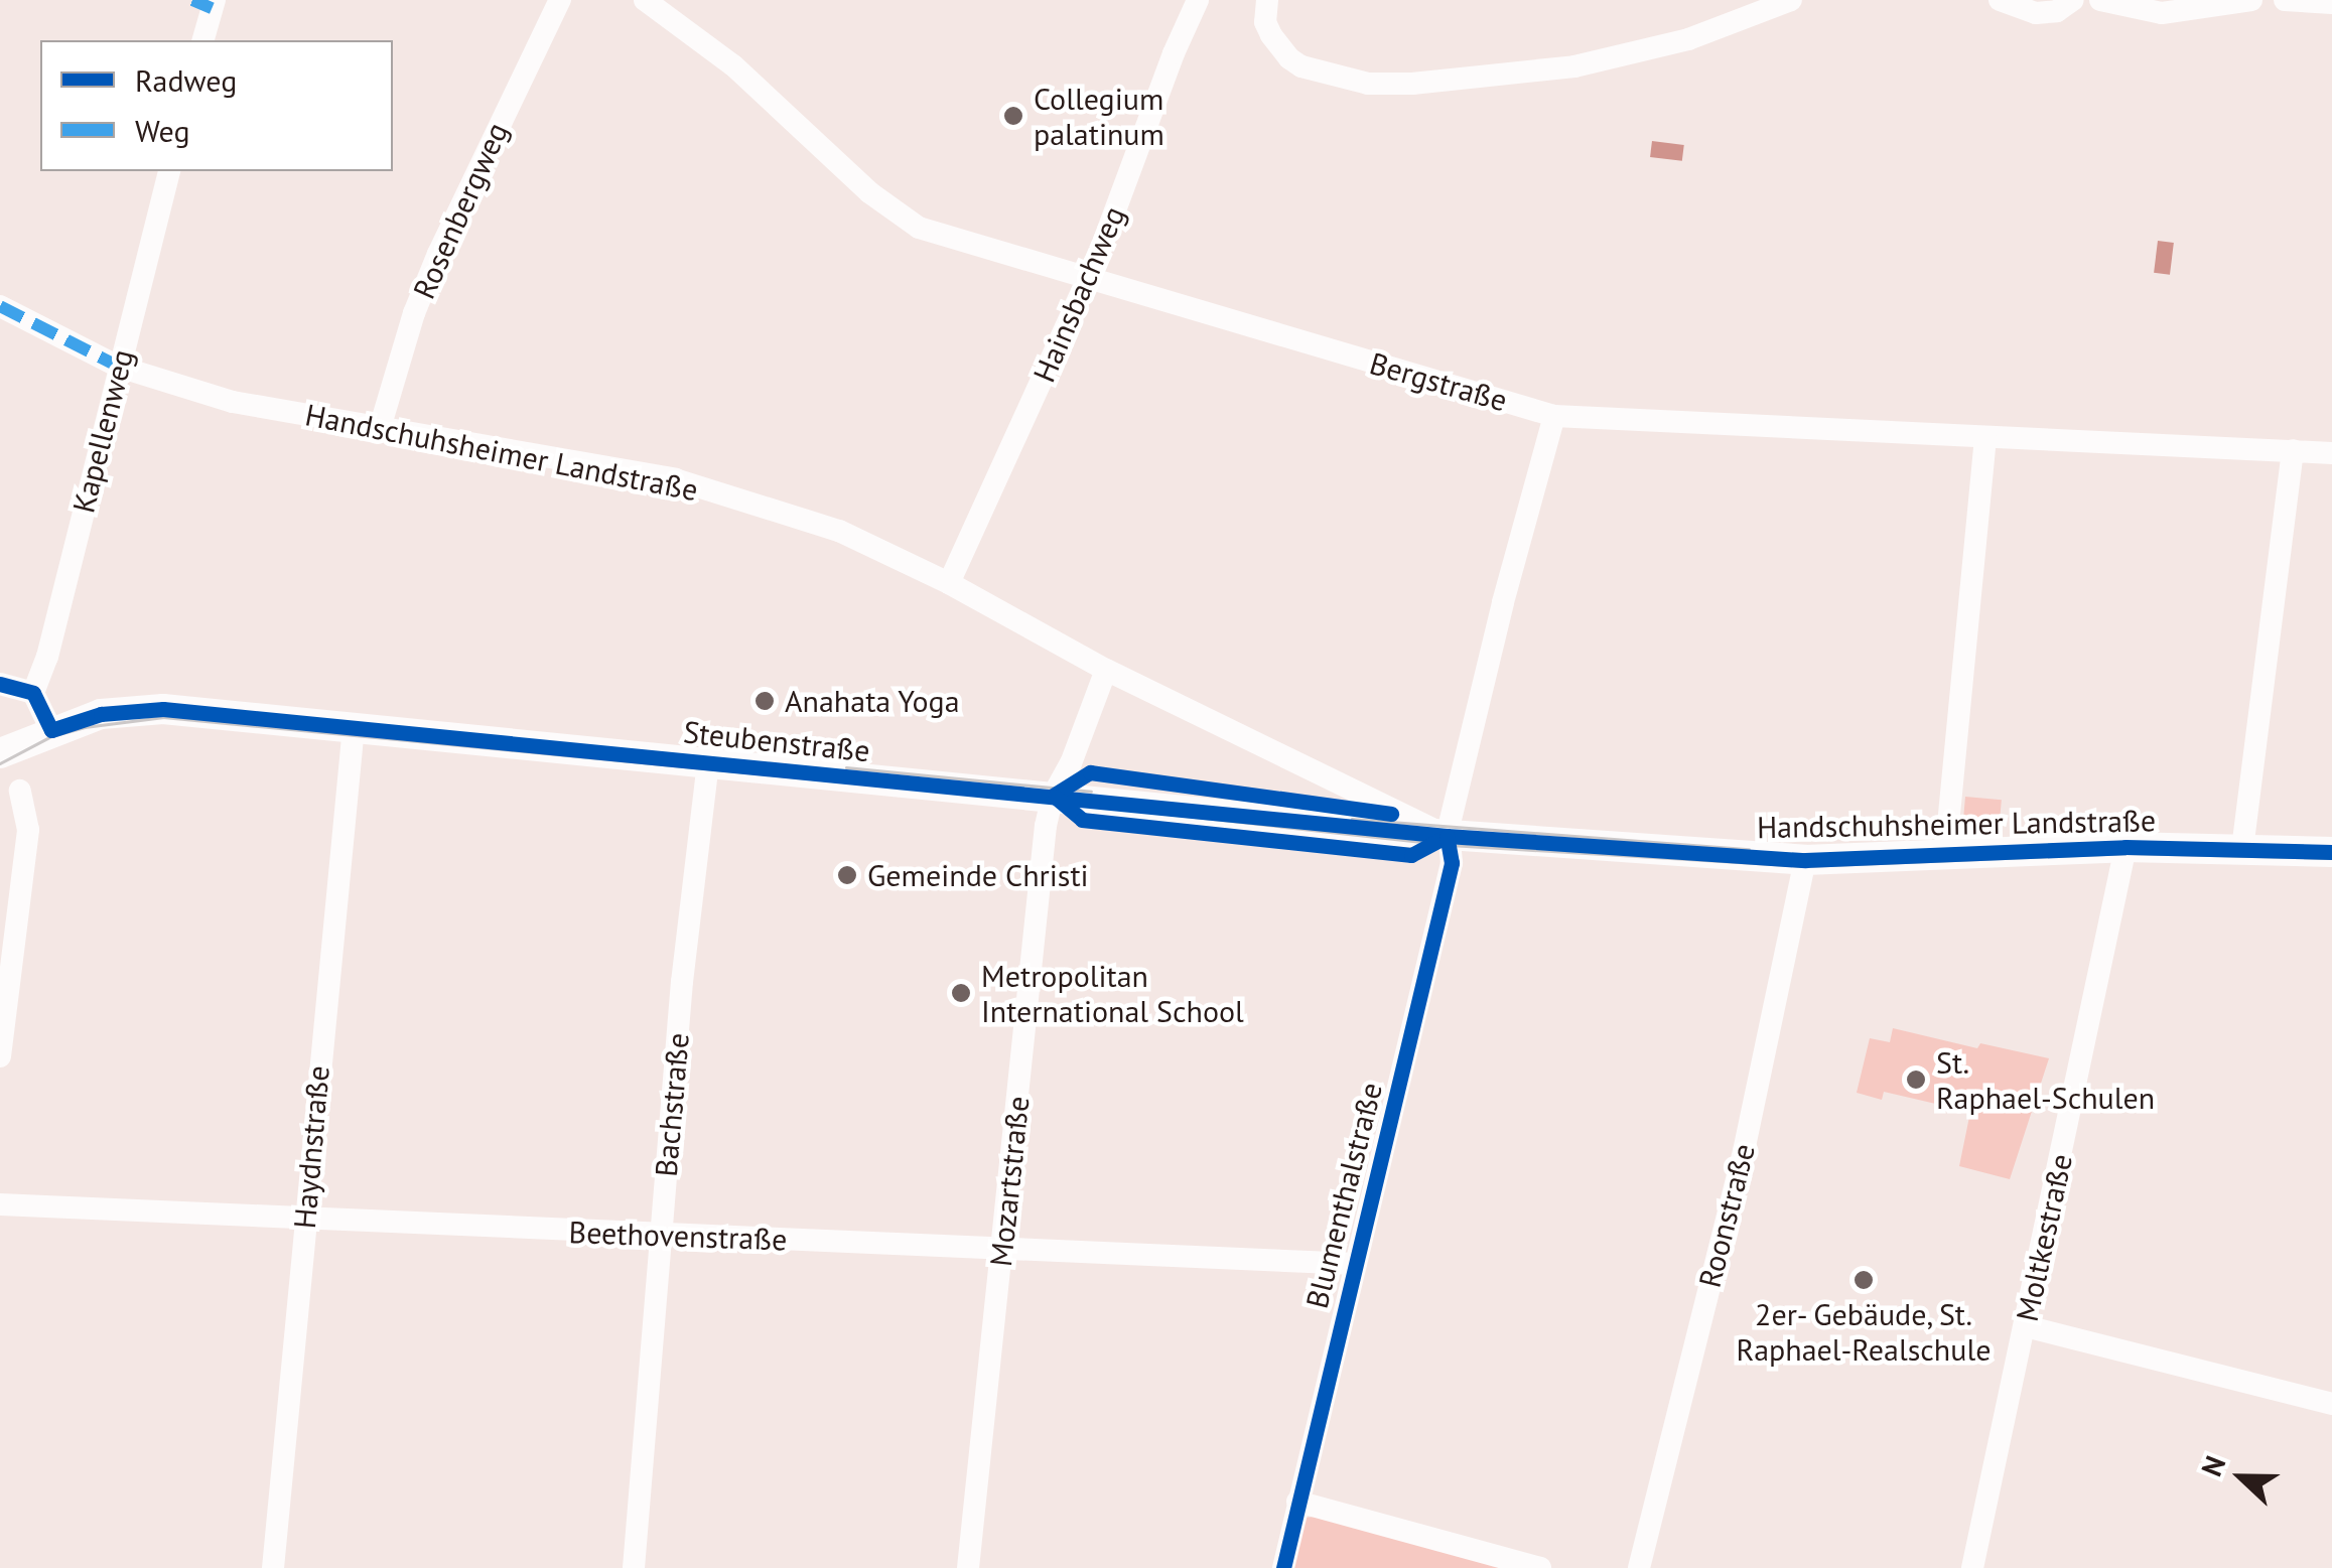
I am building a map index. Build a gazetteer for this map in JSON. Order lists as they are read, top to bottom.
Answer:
{
  "streets": {
    "main road": ["Handschuhsheimer Landstraße", "Steubenstraße"],
    "street": [
      "Rosenbergweg",
      "Hainsbachweg",
      "Bergstraße",
      "Kapellenweg",
      "Bachstraße",
      "Haydnstraße",
      "Mozartstraße",
      "Blumenthalstraße",
      "Roonstraße",
      "Beethovenstraße",
      "Moltkestraße"
    ]
  },
  "crossings": [
    ["Rosenbergweg", "Handschuhsheimer Landstraße"],
    ["Hainsbachweg", "Bergstraße"],
    ["Hainsbachweg", "Handschuhsheimer Landstraße"],
    ["Bergstraße", "Blumenthalstraße"],
    ["Kapellenweg", "Handschuhsheimer Landstraße"],
    ["Handschuhsheimer Landstraße", "Steubenstraße"],
    ["Handschuhsheimer Landstraße", "Blumenthalstraße"],
    ["Handschuhsheimer Landstraße", "Roonstraße"],
    ["Handschuhsheimer Landstraße", "Moltkestraße"],
    ["Steubenstraße", "Bachstraße"],
    ["Steubenstraße", "Haydnstraße"],
    ["Steubenstraße", "Mozartstraße"],
    ["Steubenstraße", "Blumenthalstraße"],
    ["Bachstraße", "Beethovenstraße"],
    ["Haydnstraße", "Beethovenstraße"],
    ["Mozartstraße", "Beethovenstraße"],
    ["Blumenthalstraße", "Beethovenstraße"]
  ],
  "places": [
    "Collegium palatinum",
    "Anahata Yoga",
    "Gemeinde Christi",
    "Metropolitan International School",
    "St. Raphael-Schulen",
    "2er- Gebäude, St. Raphael-Realschule"
  ],
  "legend": ["Radweg", "Weg"],
  "north": "left"
}
